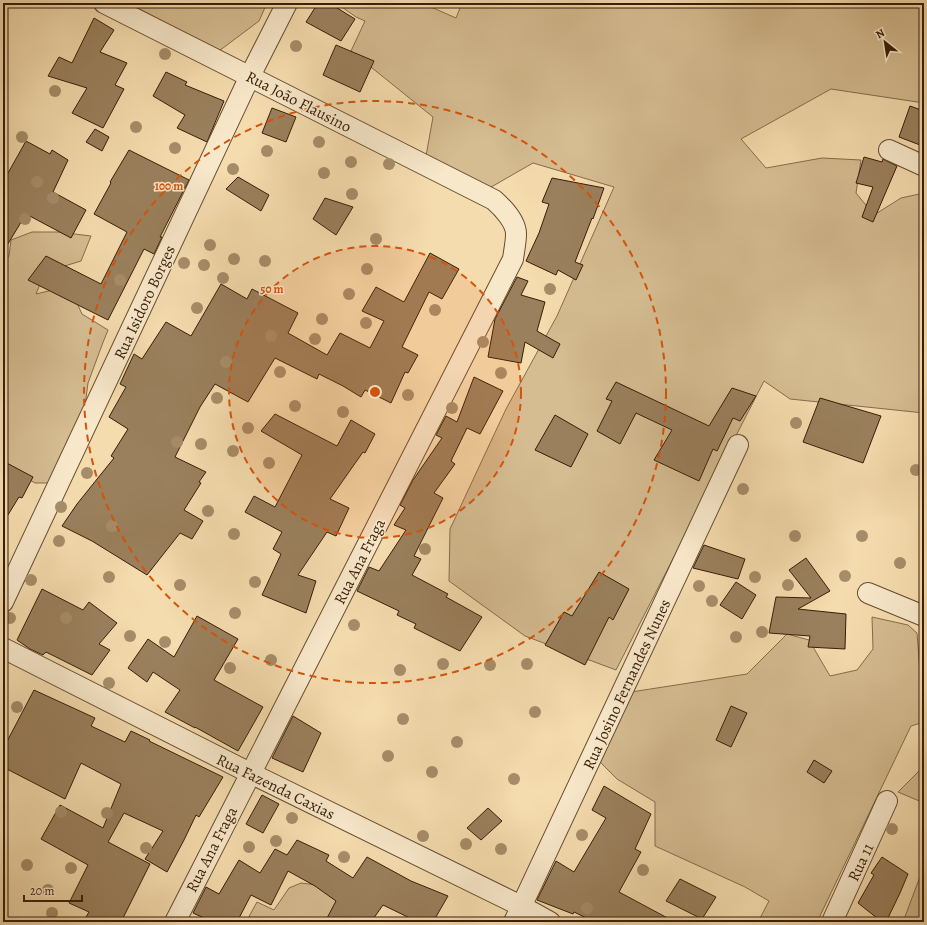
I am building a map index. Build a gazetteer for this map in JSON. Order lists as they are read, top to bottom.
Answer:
{
  "streets": {
    "street": [
      "Rua João Flausino",
      "Rua Isidoro Borges",
      "Rua Ana Fraga",
      "Rua Josino Fernandes Nunes",
      "Rua Fazenda Caxias",
      "Rua 11"
    ]
  },
  "crossings": [
    ["Rua João Flausino", "Rua Isidoro Borges"],
    ["Rua João Flausino", "Rua Ana Fraga"],
    ["Rua Ana Fraga", "Rua Fazenda Caxias"],
    ["Rua Josino Fernandes Nunes", "Rua Fazenda Caxias"]
  ],
  "scale_bar": "20 m",
  "north": "top left",
  "rings": ["100 m", "50 m"]
}
